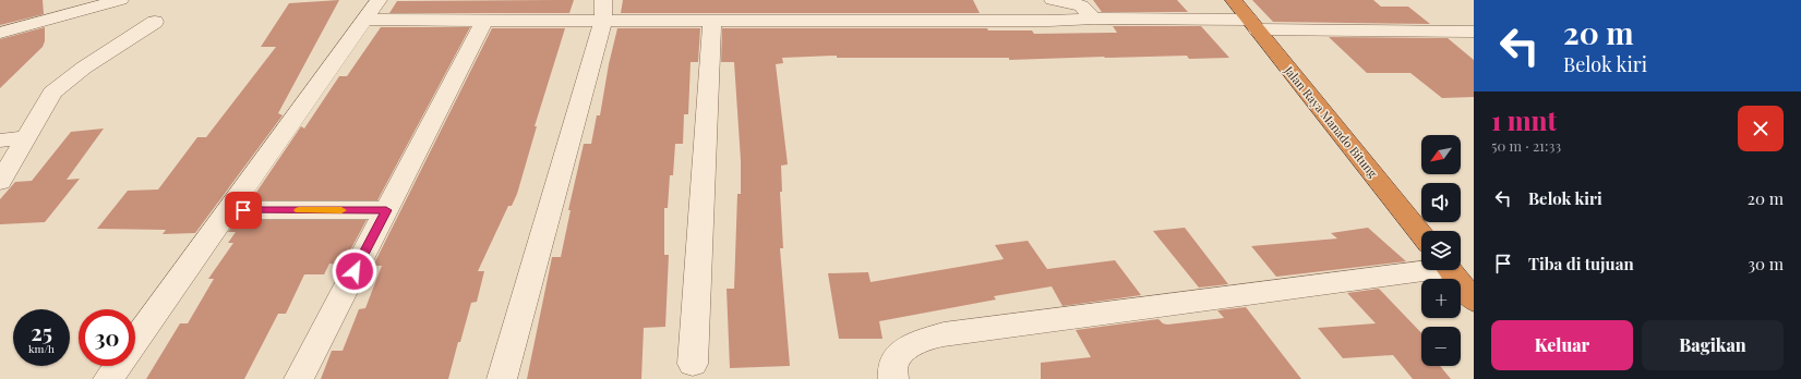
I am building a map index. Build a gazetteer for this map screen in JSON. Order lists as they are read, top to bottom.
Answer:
{
  "streets": {
    "highway": ["Jalan Raya Manado Bitung"]
  },
  "north": "bottom left",
  "page": {
    "turn": ["20 m", "Belok kiri"],
    "heading": ["1 mnt", "50 m · 21:33"],
    "map_buttons": ["+", "−"],
    "list": [
      {
        "name": "Belok kiri",
        "value": "20 m"
      },
      {
        "name": "Tiba di tujuan",
        "value": "30 m"
      }
    ],
    "speed": "25 km/h",
    "limit": "30",
    "buttons": ["Keluar", "Bagikan"]
  }
}
